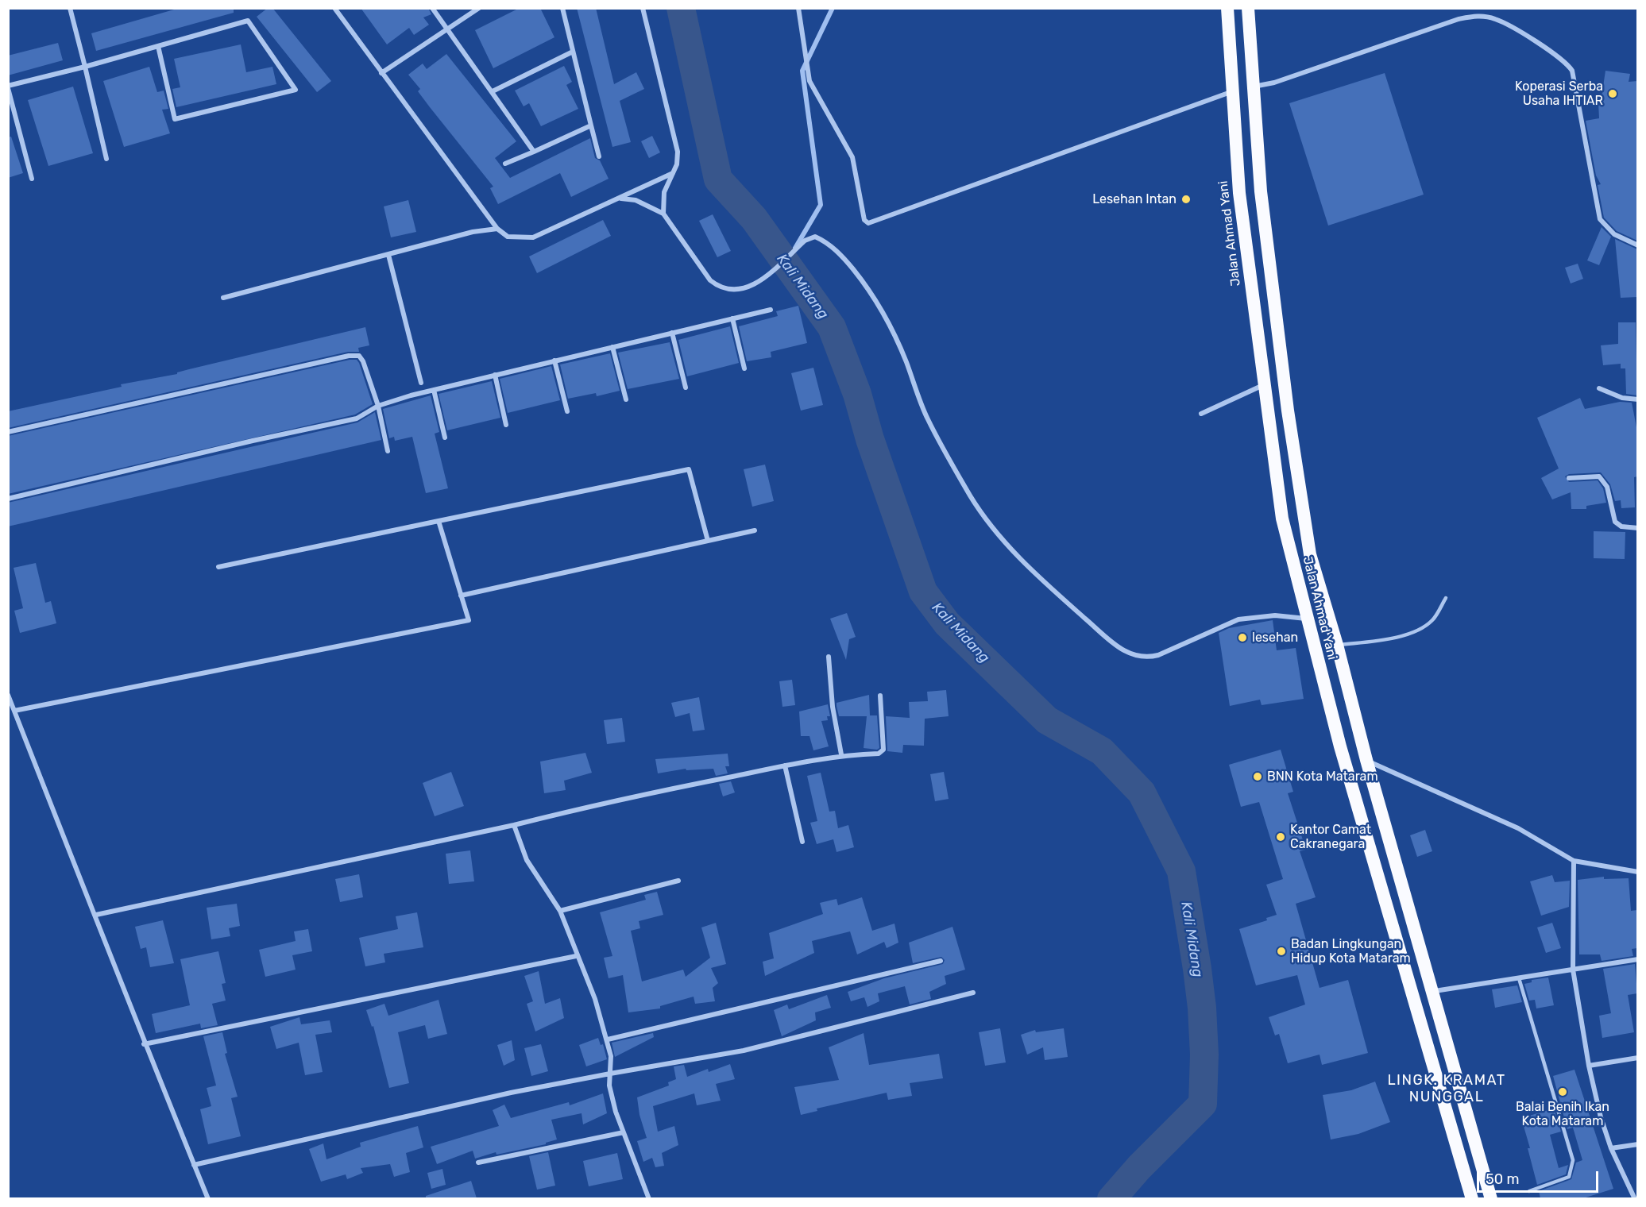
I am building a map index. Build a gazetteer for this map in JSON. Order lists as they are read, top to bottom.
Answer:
{
  "streets": {
    "highway": ["Jalan Ahmad Yani"]
  },
  "districts": ["LINGK. KRAMAT NUNGGAL"],
  "water": ["Kali Midang"],
  "places": [
    "Koperasi Serba Usaha IHTIAR",
    "Lesehan Intan",
    "lesehan",
    "BNN Kota Mataram",
    "Kantor Camat Cakranegara",
    "Badan Lingkungan Hidup Kota Mataram",
    "Balai Benih Ikan Kota Mataram"
  ],
  "scale_bar": "50 m"
}
